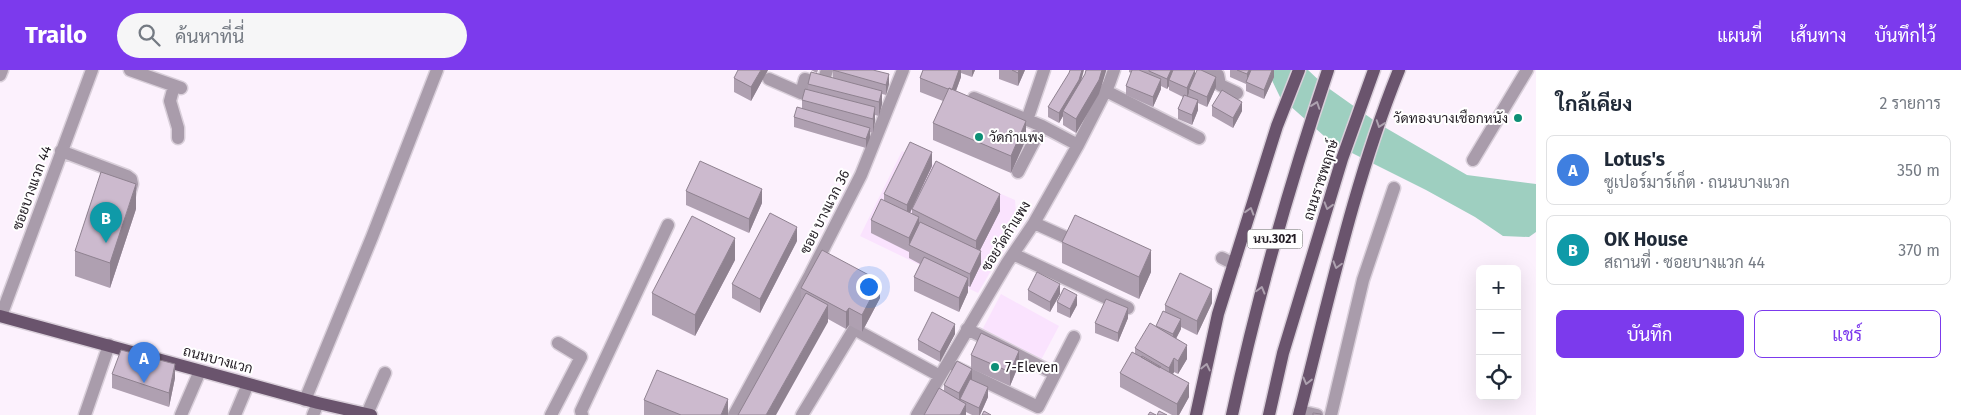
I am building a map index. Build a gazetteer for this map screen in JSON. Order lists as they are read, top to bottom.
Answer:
{
  "streets": {
    "main road": ["ถนนราชพฤกษ์", "นบ.3021", "ถนนบางแวก"],
    "street": ["ซอยบางแวก 44", "ซอย บางแวก 36", "ซอยวัดกำแพง"]
  },
  "crossings": [
    ["ซอยบางแวก 44", "ถนนบางแวก"]
  ],
  "places": ["วัดทองบางเชือกหนัง", "วัดกำแพง", "7-Eleven"],
  "page": {
    "header": "Trailo",
    "search": "ค้นหาที่นี่",
    "nav": ["แผนที่", "เส้นทาง", "บันทึกไว้"],
    "heading": ["ใกล้เคียง", "2 รายการ"],
    "list": [
      {
        "mark": "A",
        "name": "Lotus's",
        "note": "ซูเปอร์มาร์เก็ต · ถนนบางแวก",
        "value": "350 m"
      },
      {
        "mark": "B",
        "name": "OK House",
        "note": "สถานที่ · ซอยบางแวก 44",
        "value": "370 m"
      }
    ],
    "pins": ["B", "A"],
    "map_buttons": ["+", "−"],
    "buttons": ["บันทึก", "แชร์"]
  }
}
